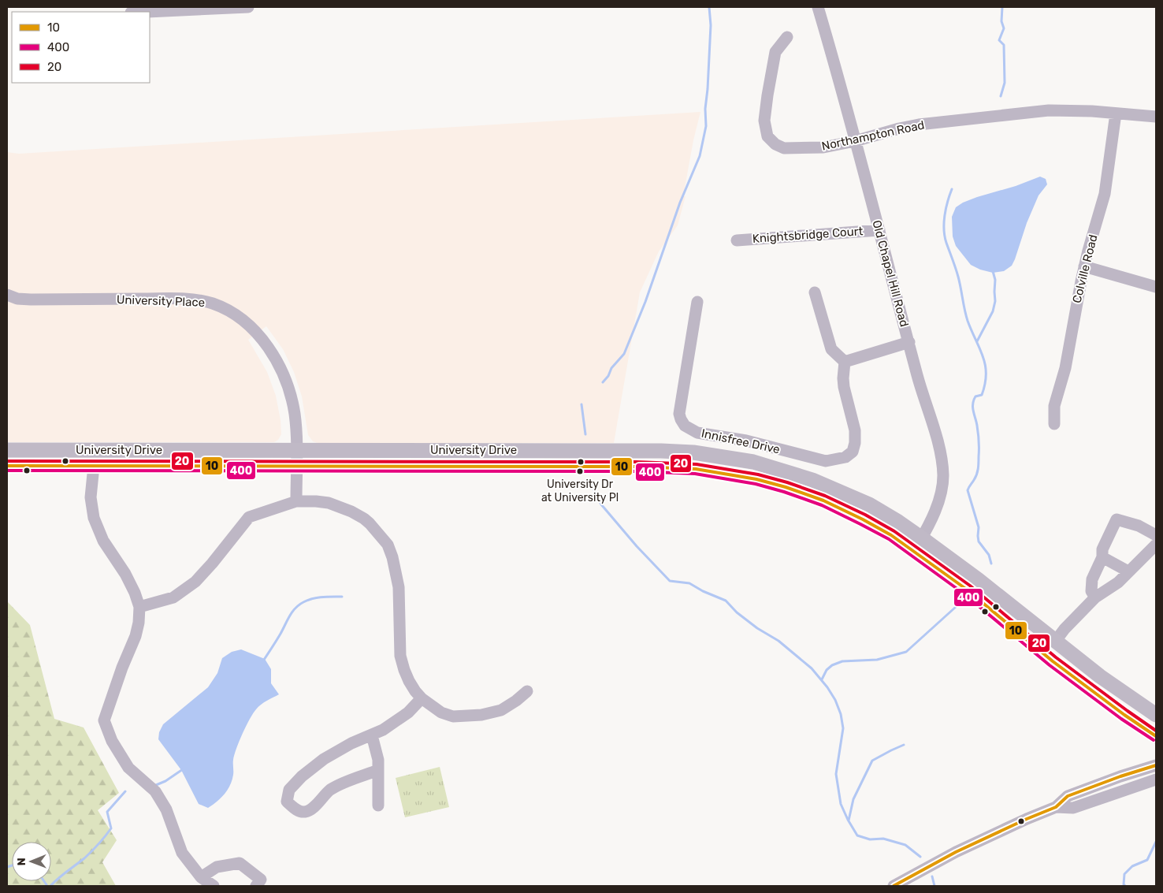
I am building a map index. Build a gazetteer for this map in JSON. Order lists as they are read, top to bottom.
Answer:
{
  "streets": {
    "main road": ["University Drive"],
    "street": [
      "Northampton Road",
      "Knightsbridge Court",
      "Colville Road",
      "Old Chapel Hill Road",
      "University Place",
      "Innisfree Drive"
    ]
  },
  "crossings": [
    ["Northampton Road", "Colville Road"],
    ["Northampton Road", "Old Chapel Hill Road"],
    ["Knightsbridge Court", "Old Chapel Hill Road"],
    ["Old Chapel Hill Road", "University Drive"],
    ["University Place", "University Drive"]
  ],
  "places": ["University Dr at University Pl"],
  "lines": ["transit line 20", "transit line 10", "transit line 400"],
  "legend": ["10", "400", "20"],
  "north": "left"
}
